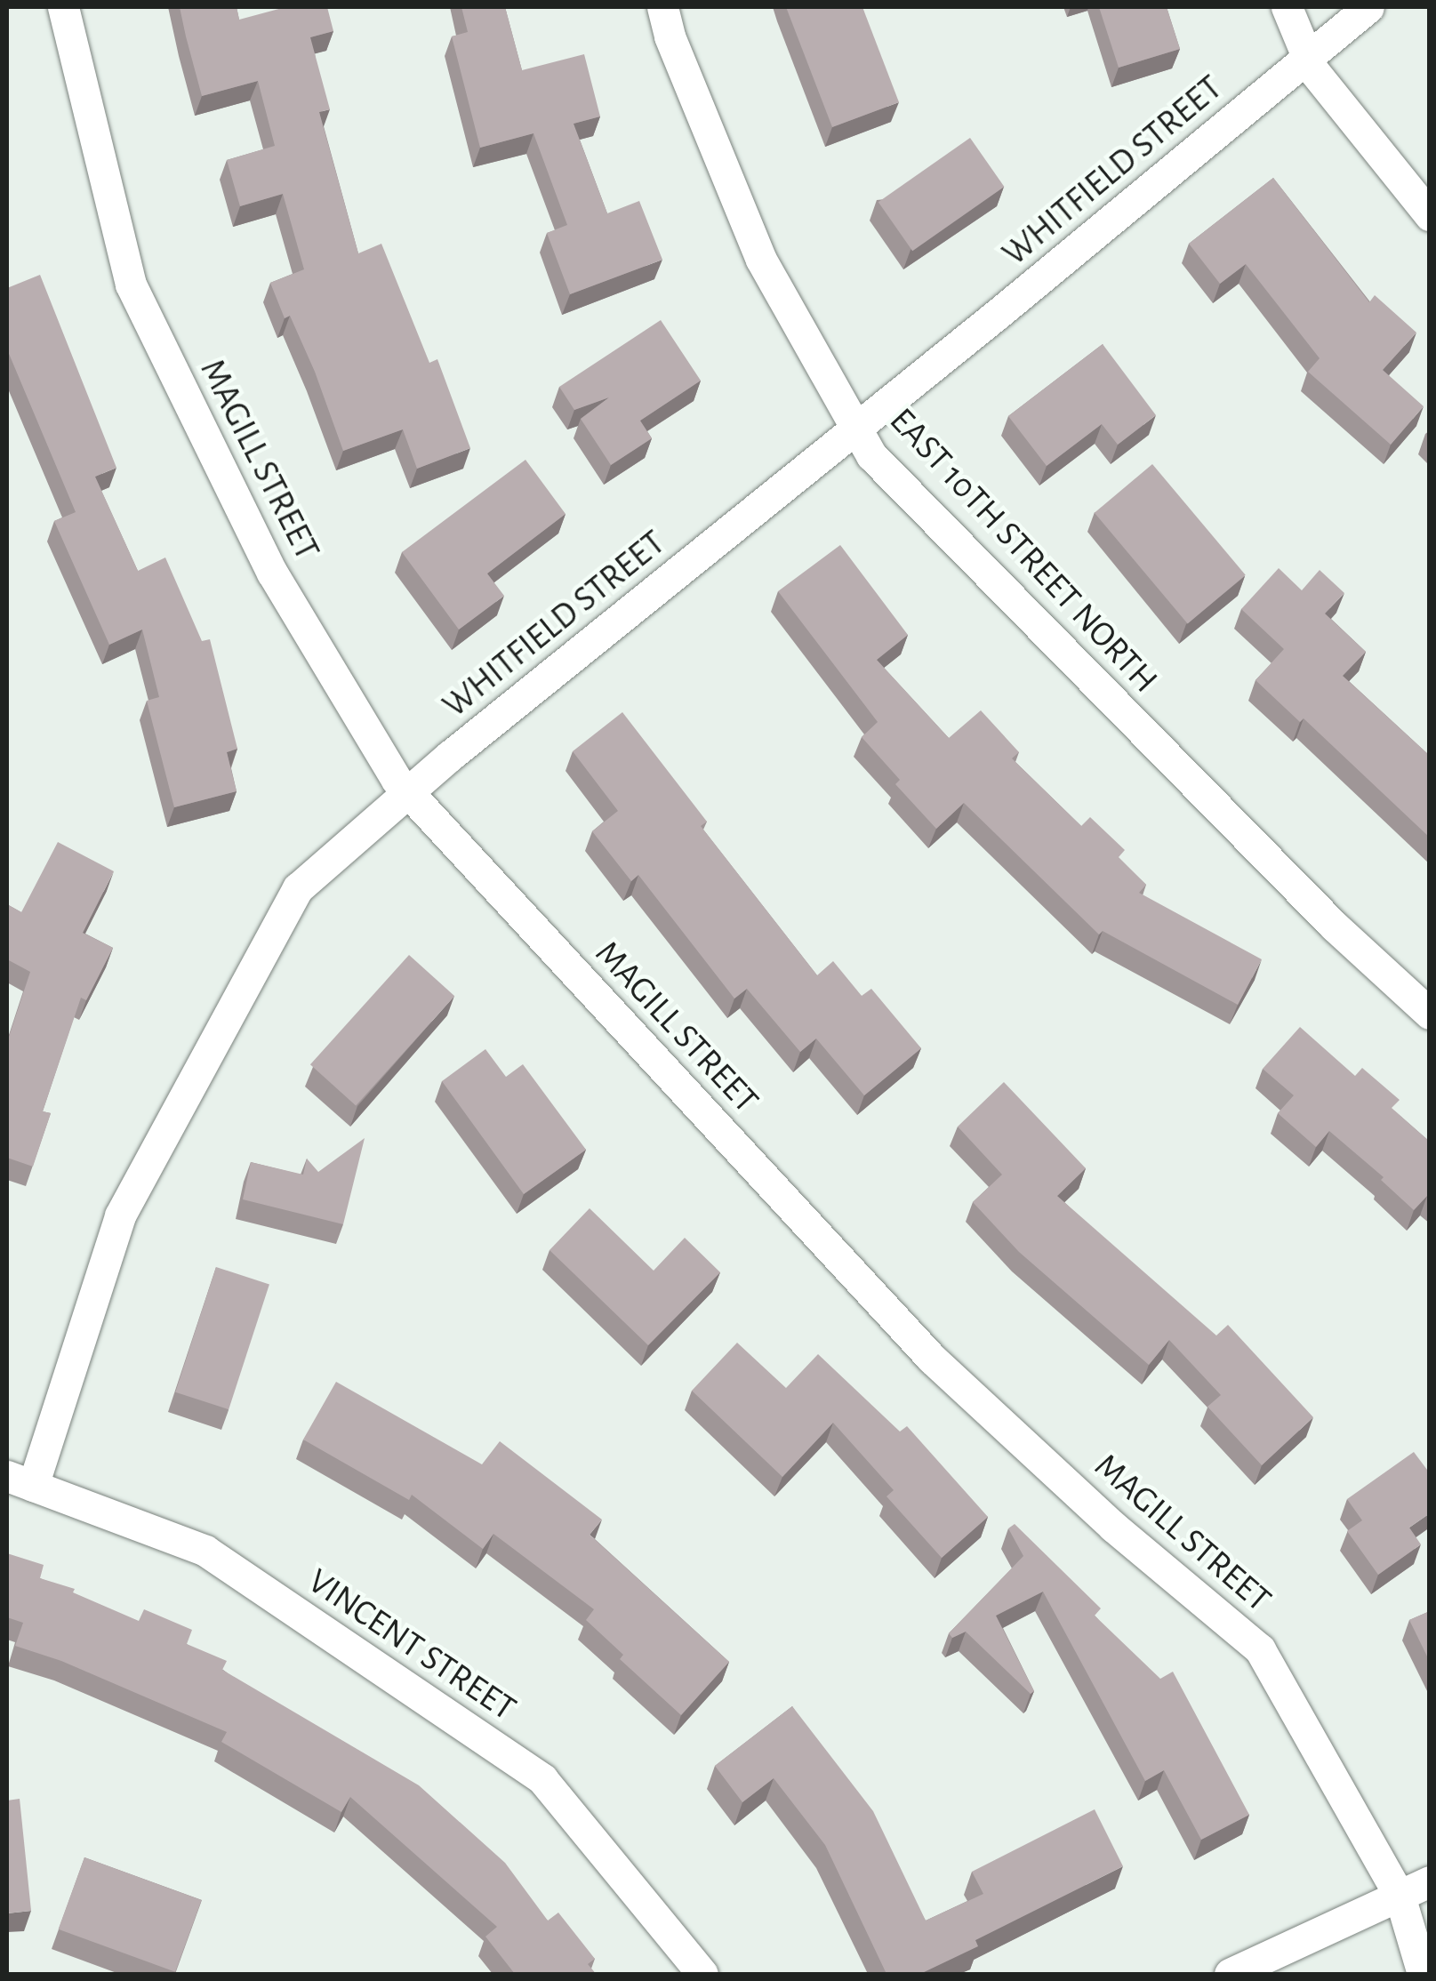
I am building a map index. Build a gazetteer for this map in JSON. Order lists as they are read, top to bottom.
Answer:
{
  "streets": {
    "street": [
      "WHITFIELD STREET",
      "MAGILL STREET",
      "EAST 10TH STREET NORTH",
      "VINCENT STREET"
    ]
  },
  "crossings": [
    ["WHITFIELD STREET", "MAGILL STREET"],
    ["WHITFIELD STREET", "EAST 10TH STREET NORTH"],
    ["WHITFIELD STREET", "VINCENT STREET"]
  ]
}
